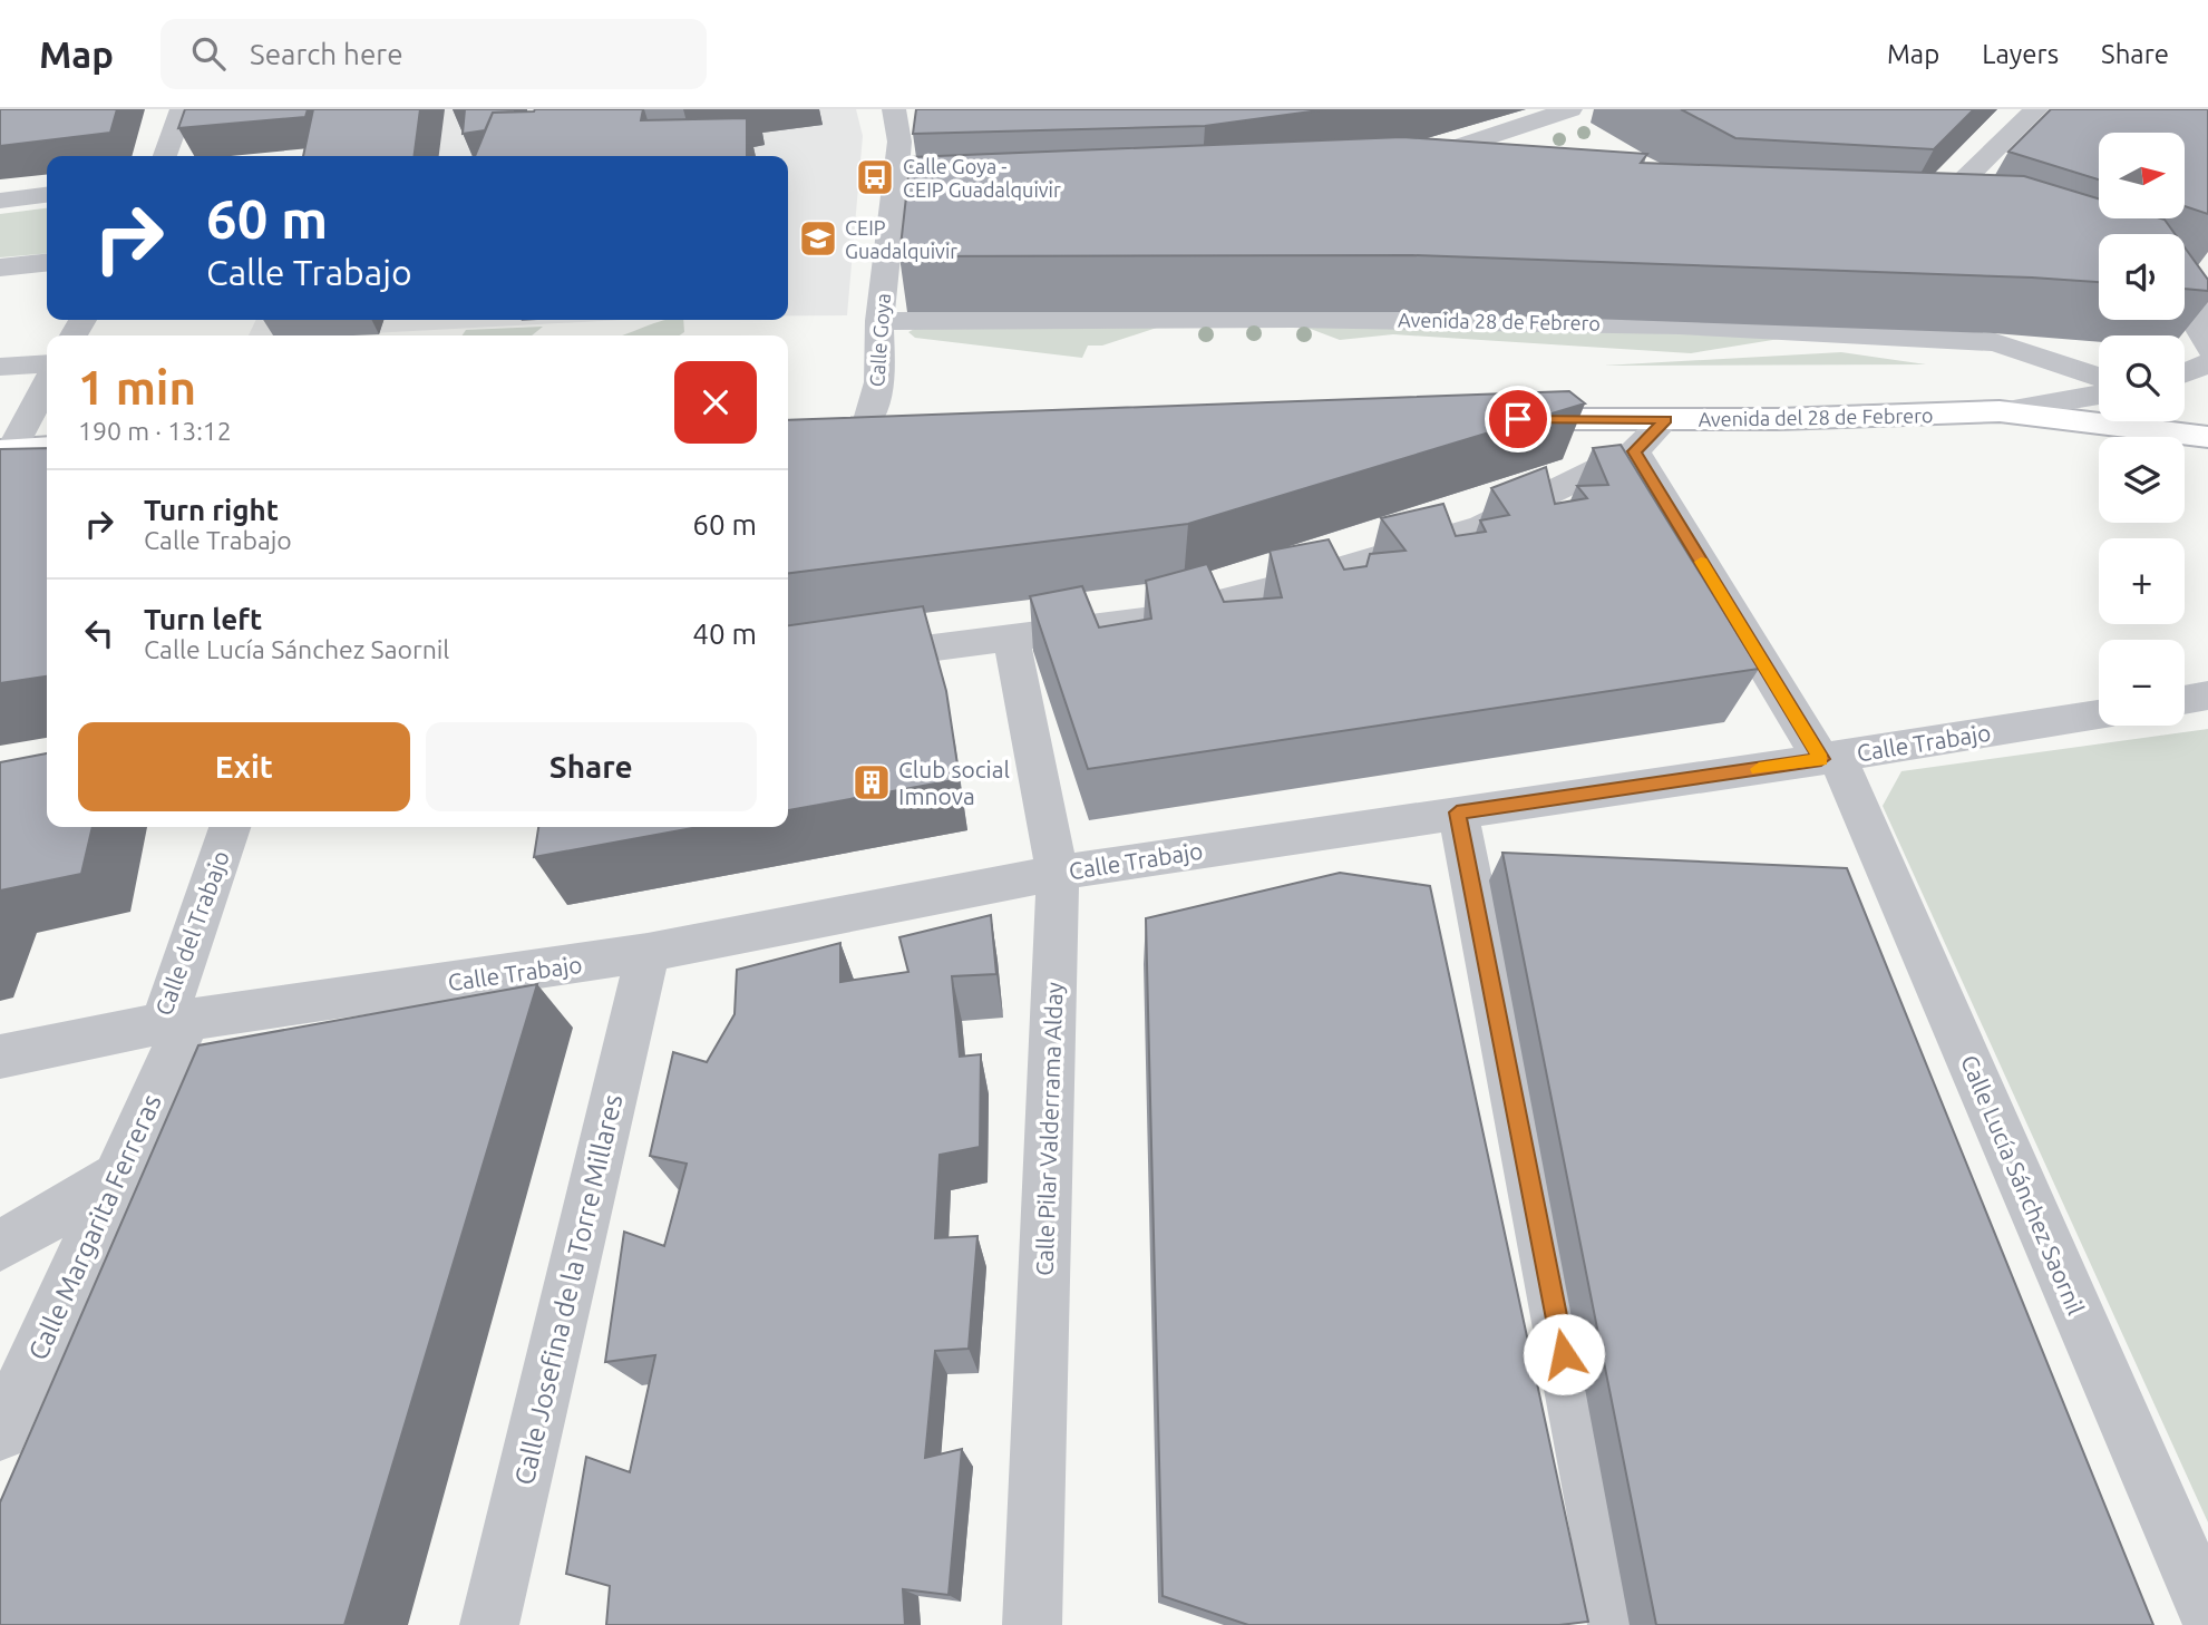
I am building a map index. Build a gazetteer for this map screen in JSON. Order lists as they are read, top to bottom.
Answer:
{
  "streets": {
    "main road": ["Avenida del 28 de Febrero"],
    "street": [
      "Avenida 28 de Febrero",
      "Calle Goya",
      "Calle Trabajo",
      "Calle del Trabajo",
      "Calle Pilar Valderrama Alday",
      "Calle Lucía Sánchez Saornil",
      "Calle Margarita Ferreras",
      "Calle Josefina de la Torre Millares"
    ]
  },
  "crossings": [
    ["Avenida 28 de Febrero", "Calle Goya"],
    ["Calle Trabajo", "Calle del Trabajo"],
    ["Calle Trabajo", "Calle Pilar Valderrama Alday"],
    ["Calle Trabajo", "Calle Lucía Sánchez Saornil"],
    ["Calle Trabajo", "Calle Margarita Ferreras"],
    ["Calle Trabajo", "Calle Josefina de la Torre Millares"],
    ["Calle del Trabajo", "Calle Margarita Ferreras"]
  ],
  "places": {
    "bus stop": ["Calle Goya - CEIP Guadalquivir"],
    "school or university": ["CEIP Guadalquivir"],
    "building": ["Club social Imnova"]
  },
  "north": "right",
  "page": {
    "header": "Map",
    "search": "Search here",
    "nav": ["Map", "Layers", "Share"],
    "map_buttons": ["+", "−"],
    "turn": ["60 m", "Calle Trabajo"],
    "heading": ["1 min", "190 m · 13:12"],
    "list": [
      {
        "name": "Turn right",
        "note": "Calle Trabajo",
        "value": "60 m"
      },
      {
        "name": "Turn left",
        "note": "Calle Lucía Sánchez Saornil",
        "value": "40 m"
      }
    ],
    "buttons": ["Exit", "Share"]
  }
}
